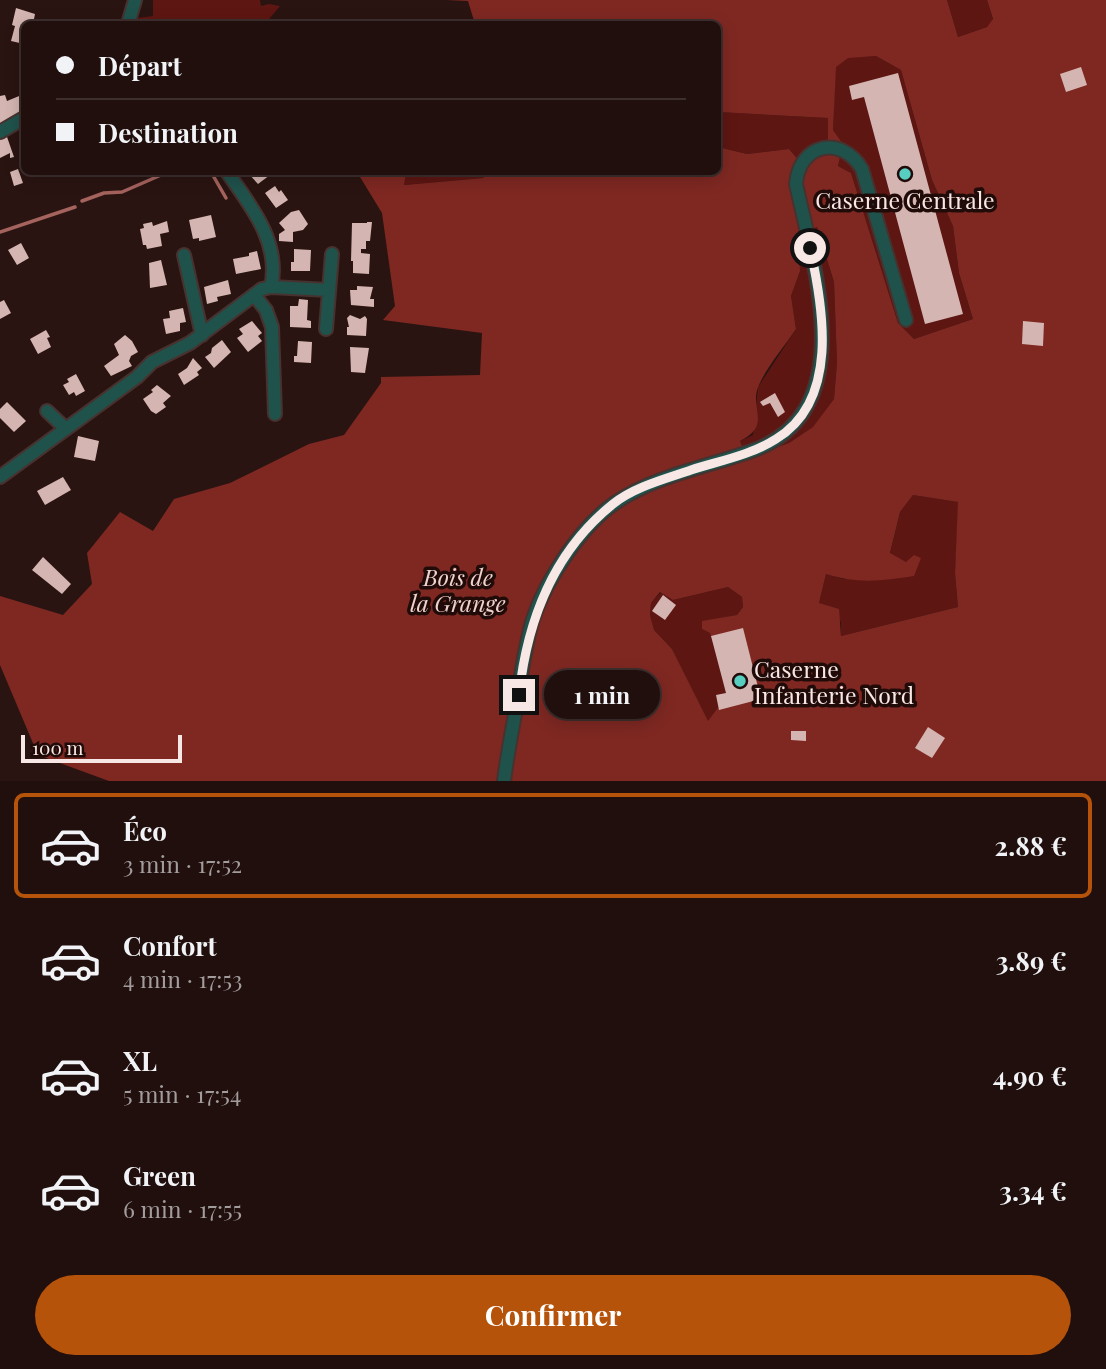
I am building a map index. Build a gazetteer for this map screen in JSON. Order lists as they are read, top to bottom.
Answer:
{
  "parks": ["Bois de la Grange"],
  "places": ["Caserne Centrale", "Caserne Infanterie Nord"],
  "scale_bar": "100 m",
  "page": {
    "banner": ["Départ", "Destination"],
    "bubble": "1 min",
    "scale": "100 m",
    "list": [
      {
        "name": "Éco",
        "note": "3 min · 17:52",
        "value": "2.88 €"
      },
      {
        "name": "Confort",
        "note": "4 min · 17:53",
        "value": "3.89 €"
      },
      {
        "name": "XL",
        "note": "5 min · 17:54",
        "value": "4.90 €"
      },
      {
        "name": "Green",
        "note": "6 min · 17:55",
        "value": "3.34 €"
      }
    ],
    "buttons": "Confirmer"
  }
}
